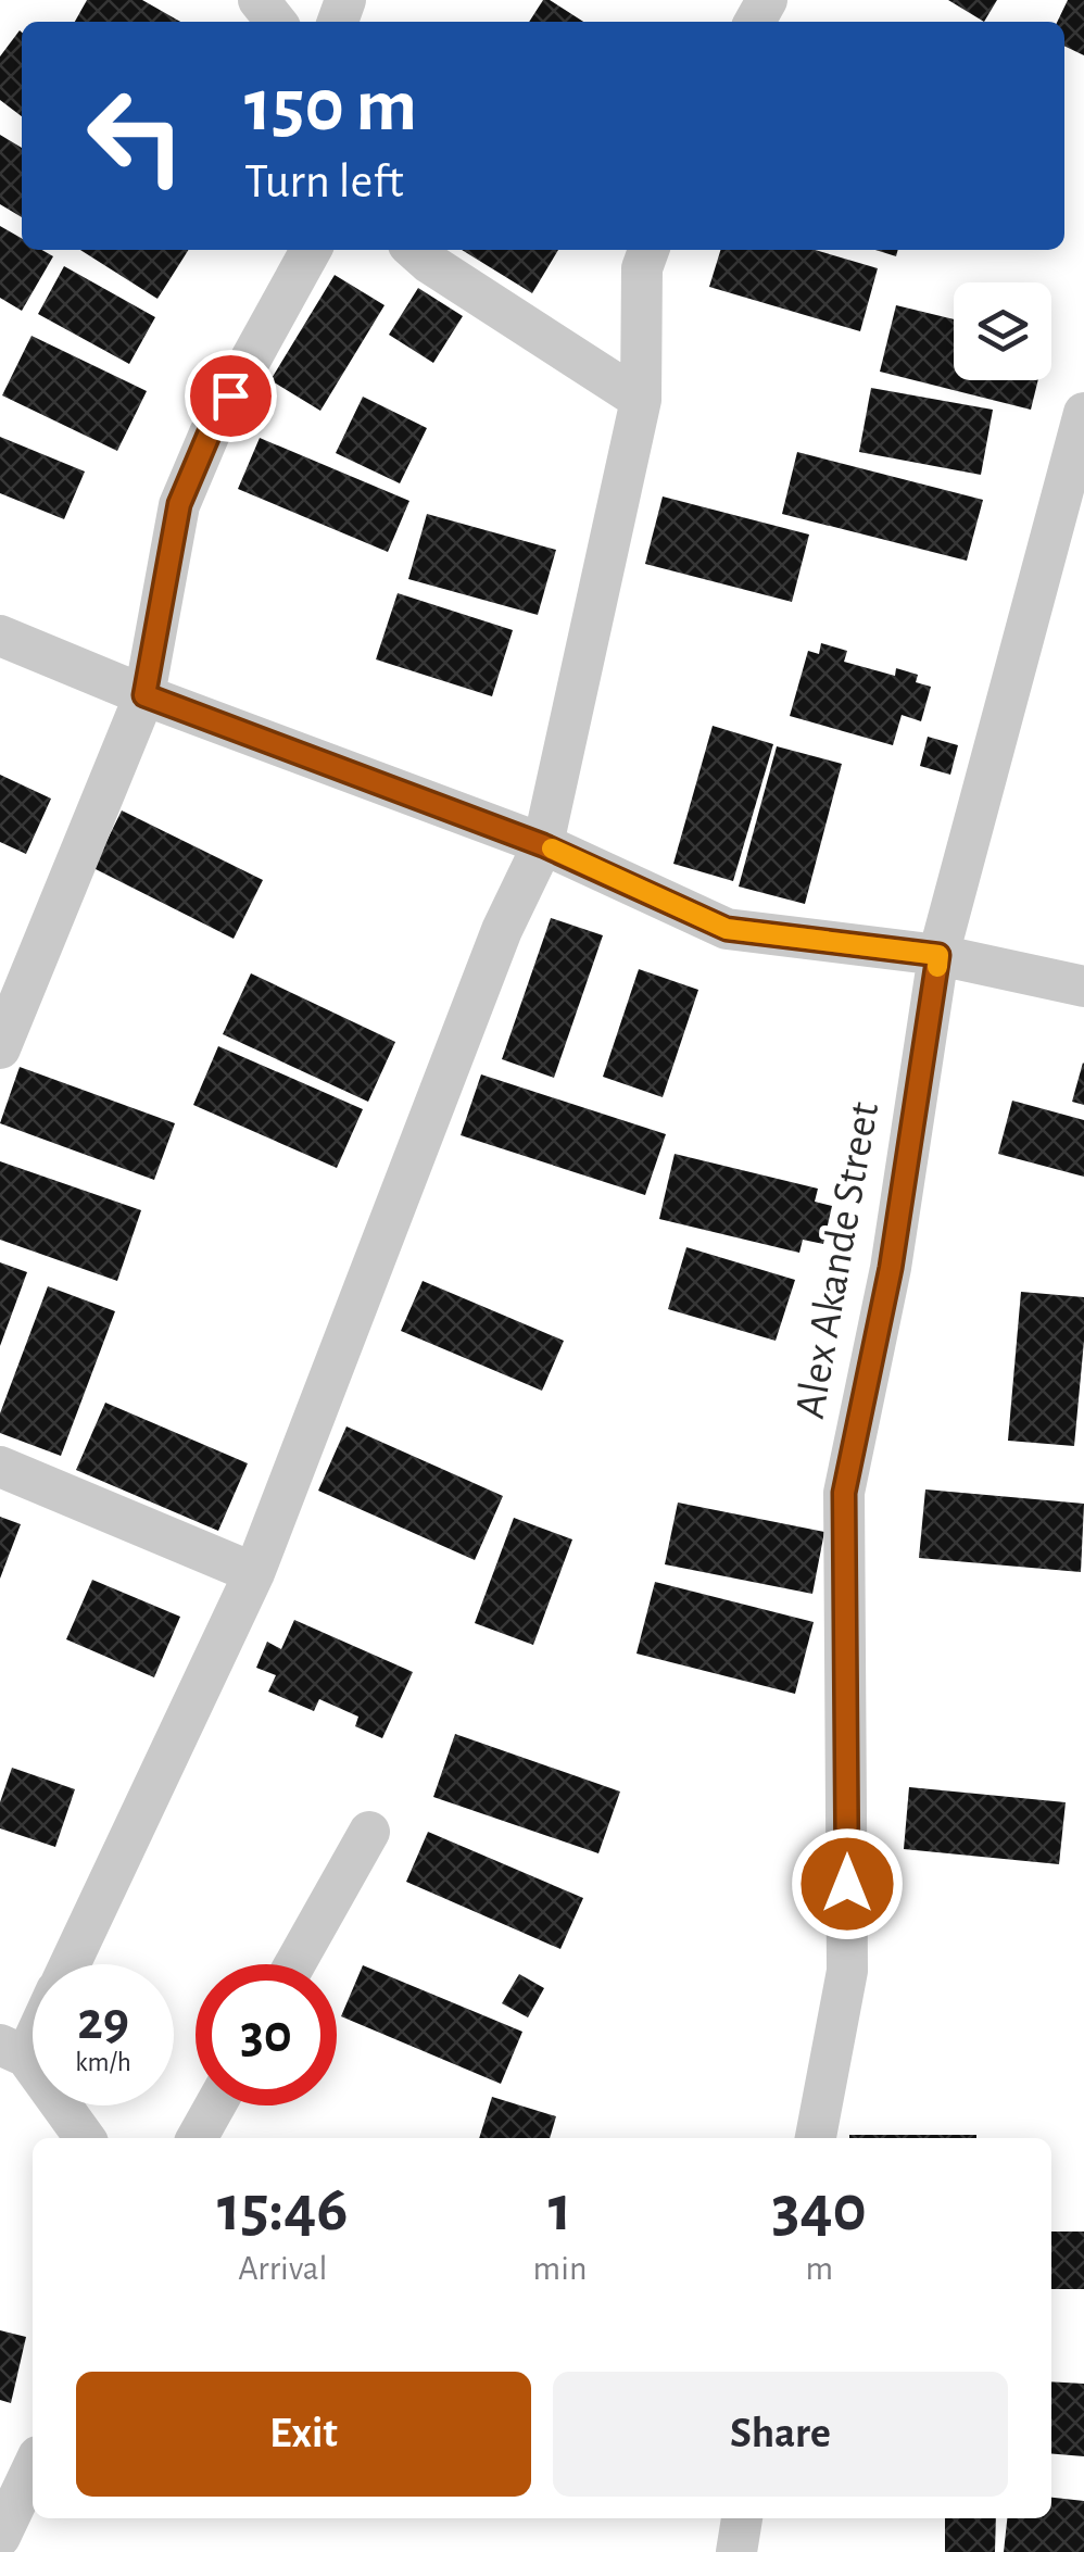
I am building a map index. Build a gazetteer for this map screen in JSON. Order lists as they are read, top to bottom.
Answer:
{
  "streets": {
    "street": ["Alex Akande Street"]
  },
  "page": {
    "turn": ["150 m", "Turn left"],
    "speed": "29 km/h",
    "limit": "30",
    "eta": [
      "15:46",
      "Arrival",
      "1",
      "min",
      "340",
      "m"
    ],
    "buttons": ["Exit", "Share"]
  }
}
